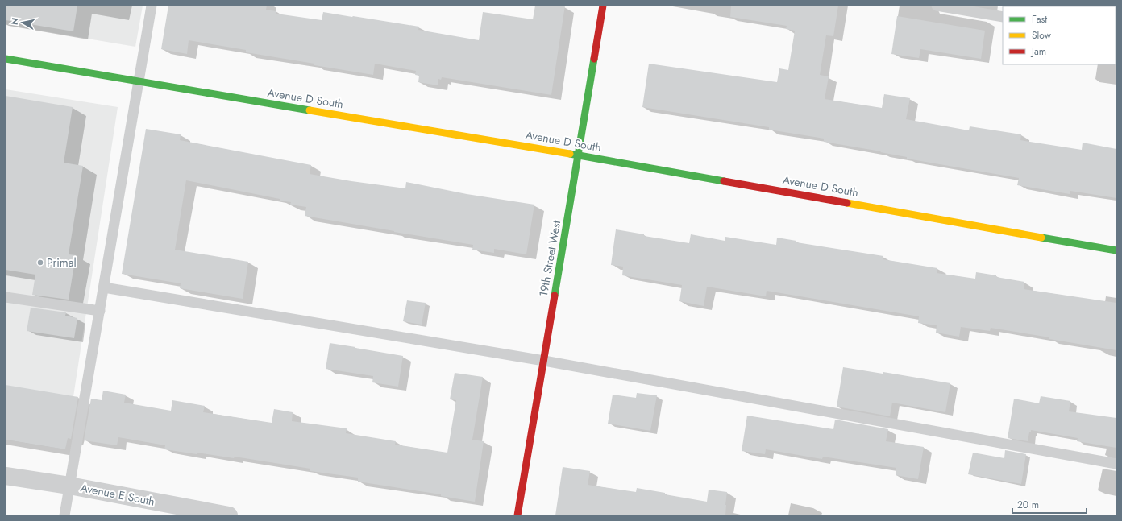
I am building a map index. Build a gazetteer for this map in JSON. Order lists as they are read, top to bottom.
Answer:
{
  "streets": {
    "street": ["Avenue D South", "19th Street West", "Avenue E South"]
  },
  "crossings": [
    ["Avenue D South", "19th Street West"]
  ],
  "places": ["Primal"],
  "legend": ["Fast", "Slow", "Jam"],
  "scale_bar": "20 m",
  "north": "left"
}
